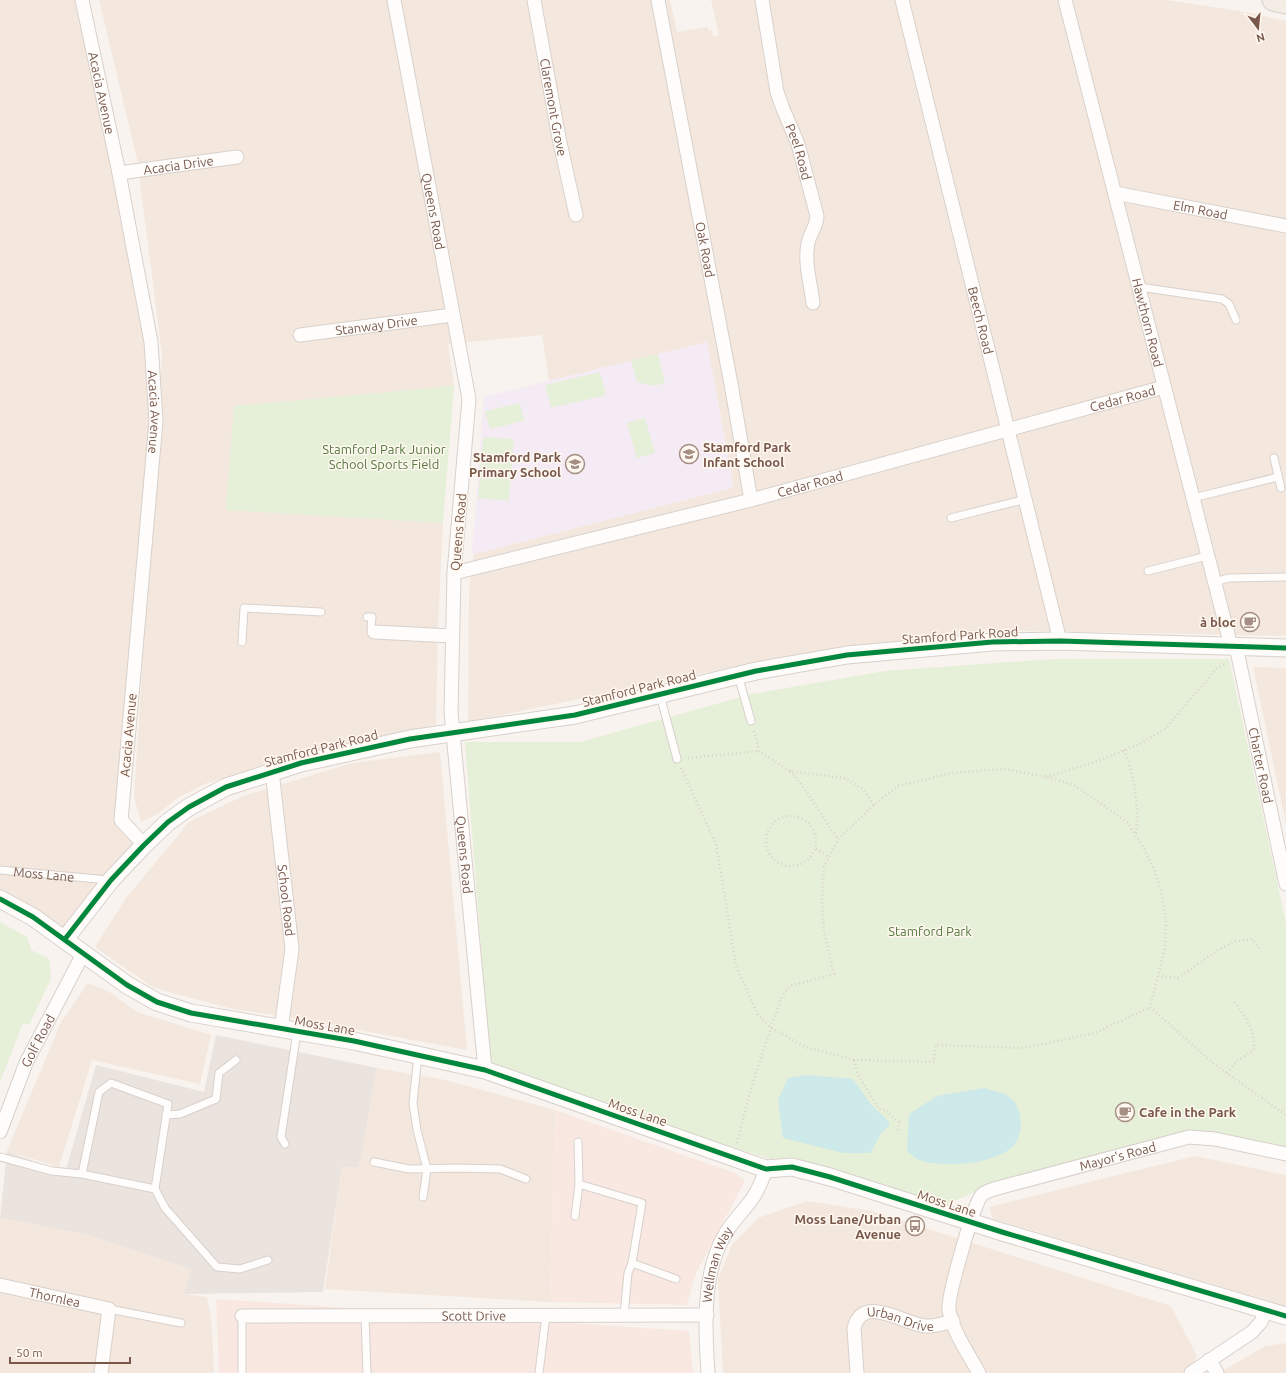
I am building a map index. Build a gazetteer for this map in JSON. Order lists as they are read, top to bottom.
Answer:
{
  "streets": {
    "street": [
      "Acacia Avenue",
      "Claremont Grove",
      "Peel Road",
      "Acacia Drive",
      "Elm Road",
      "Queens Road",
      "Oak Road",
      "Beech Road",
      "Hawthorn Road",
      "Stanway Drive",
      "Cedar Road",
      "Stamford Park Road",
      "Charter Road",
      "Moss Lane",
      "School Road",
      "Golf Road",
      "Mayor's Road",
      "Wellman Way",
      "Thornlea",
      "Scott Drive",
      "Urban Drive"
    ]
  },
  "crossings": [
    ["Acacia Avenue", "Acacia Drive"],
    ["Acacia Avenue", "Stamford Park Road"],
    ["Elm Road", "Hawthorn Road"],
    ["Queens Road", "Stanway Drive"],
    ["Queens Road", "Cedar Road"],
    ["Queens Road", "Stamford Park Road"],
    ["Queens Road", "Moss Lane"],
    ["Oak Road", "Cedar Road"],
    ["Beech Road", "Cedar Road"],
    ["Beech Road", "Stamford Park Road"],
    ["Hawthorn Road", "Cedar Road"],
    ["Hawthorn Road", "Stamford Park Road"],
    ["Hawthorn Road", "Charter Road"],
    ["Stamford Park Road", "Charter Road"],
    ["Stamford Park Road", "Moss Lane"],
    ["Stamford Park Road", "School Road"],
    ["Moss Lane", "School Road"],
    ["Moss Lane", "Golf Road"],
    ["Moss Lane", "Mayor's Road"],
    ["Moss Lane", "Wellman Way"],
    ["Mayor's Road", "Urban Drive"],
    ["Wellman Way", "Scott Drive"]
  ],
  "parks": ["Stamford Park Junior School Sports Field", "Stamford Park"],
  "places": {
    "school or university": ["Stamford Park Infant School", "Stamford Park Primary School"],
    "cafe": ["à bloc", "Cafe in the Park"],
    "bus stop": ["Moss Lane/Urban Avenue"]
  },
  "scale_bar": "50 m",
  "north": "bottom"
}
